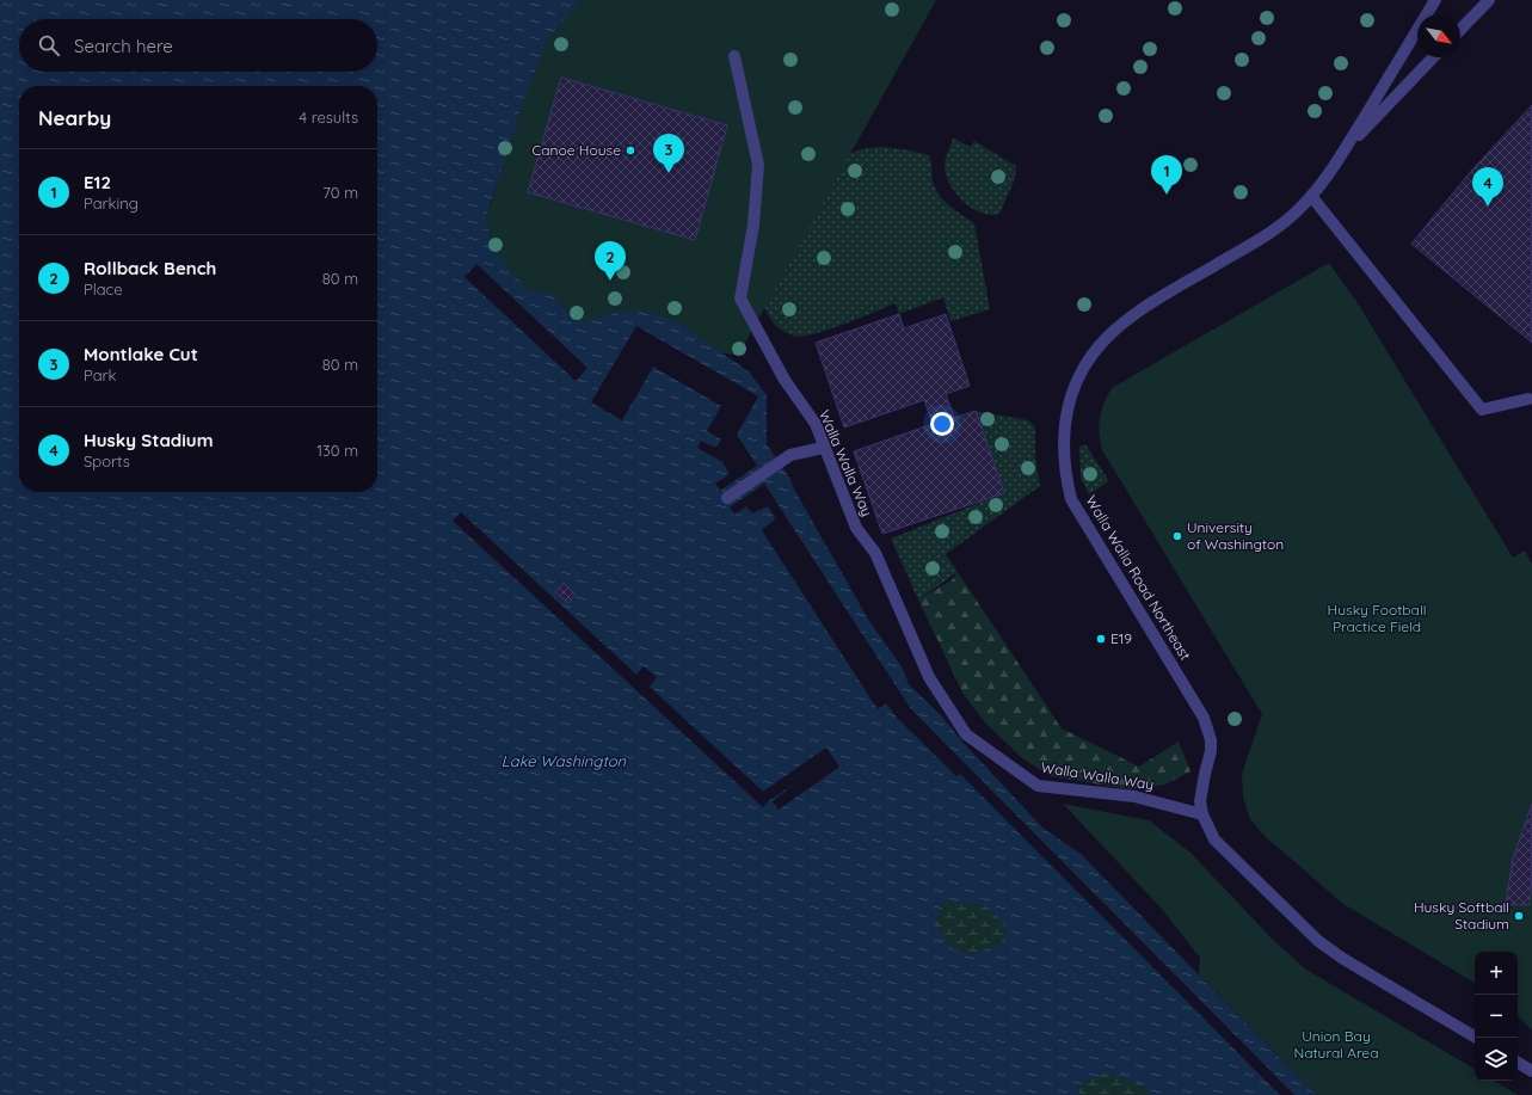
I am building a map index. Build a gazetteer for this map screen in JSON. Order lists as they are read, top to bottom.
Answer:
{
  "streets": {
    "lane": ["Walla Walla Way", "Walla Walla Road Northeast"]
  },
  "crossings": [
    ["Walla Walla Way", "Walla Walla Road Northeast"]
  ],
  "water": ["Lake Washington"],
  "parks": ["Husky Football Practice Field", "Union Bay Natural Area"],
  "places": [
    "Canoe House",
    "University of Washington",
    "E19",
    "Husky Softball Stadium"
  ],
  "north": "bottom right",
  "page": {
    "search": "Search here",
    "heading": ["Nearby", "4 results"],
    "pins": [
      "3",
      "1",
      "4",
      "2"
    ],
    "list": [
      {
        "mark": "1",
        "name": "E12",
        "note": "Parking",
        "value": "70 m"
      },
      {
        "mark": "2",
        "name": "Rollback Bench",
        "note": "Place",
        "value": "80 m"
      },
      {
        "mark": "3",
        "name": "Montlake Cut",
        "note": "Park",
        "value": "80 m"
      },
      {
        "mark": "4",
        "name": "Husky Stadium",
        "note": "Sports",
        "value": "130 m"
      }
    ],
    "map_buttons": ["+", "−"]
  }
}
